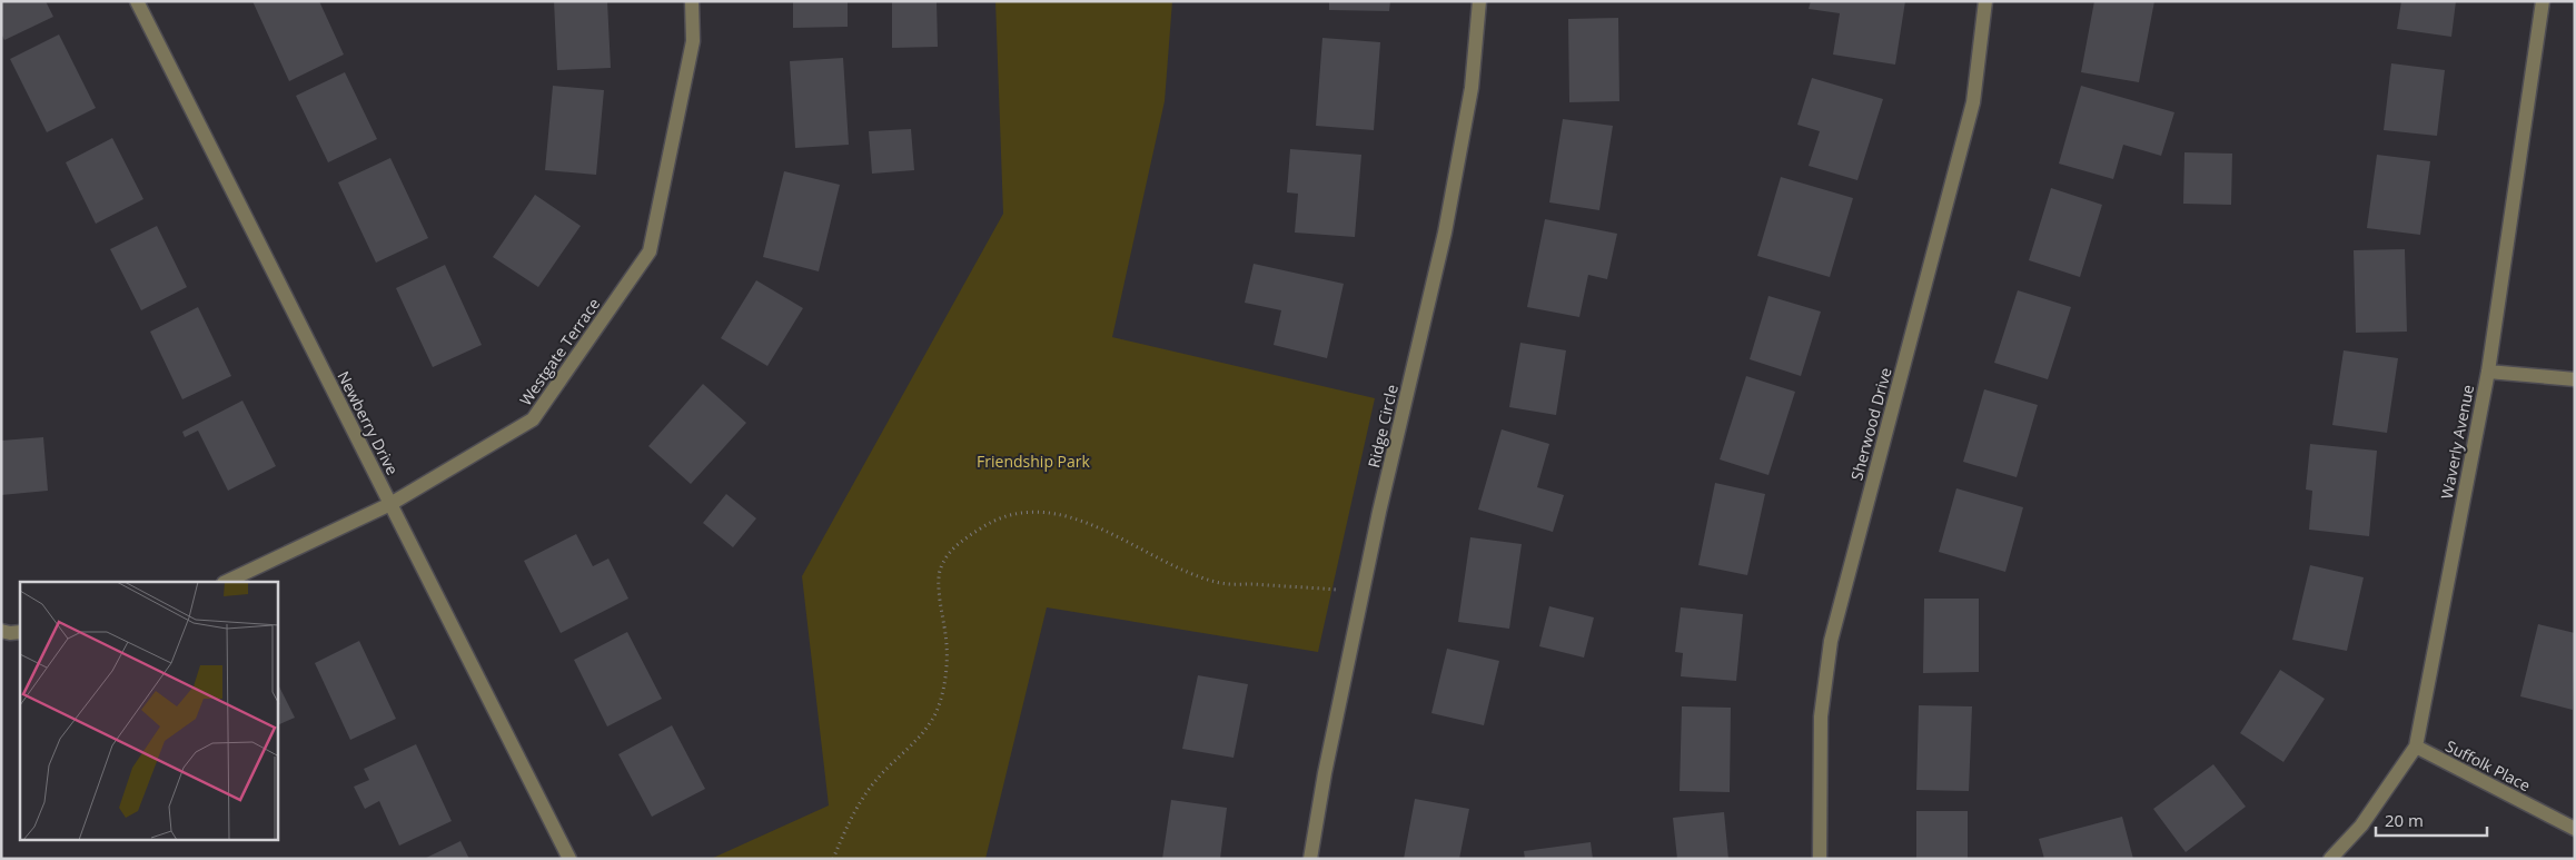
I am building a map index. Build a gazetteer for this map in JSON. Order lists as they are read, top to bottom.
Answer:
{
  "streets": {
    "street": [
      "Westgate Terrace",
      "Newberry Drive",
      "Sherwood Drive",
      "Ridge Circle",
      "Waverly Avenue",
      "Suffolk Place"
    ]
  },
  "crossings": [
    ["Westgate Terrace", "Newberry Drive"],
    ["Waverly Avenue", "Suffolk Place"]
  ],
  "parks": ["Friendship Park"],
  "scale_bar": "20 m"
}
